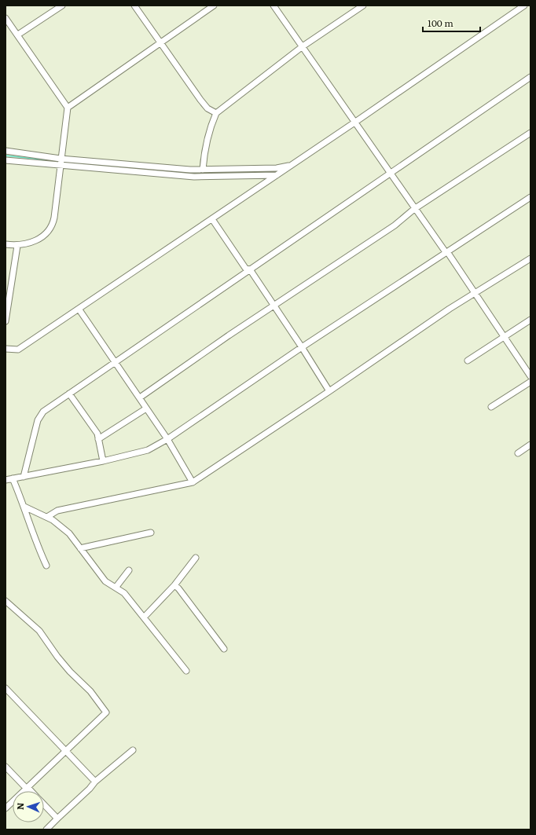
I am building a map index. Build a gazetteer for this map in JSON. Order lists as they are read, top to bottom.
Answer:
{
  "scale_bar": "100 m",
  "north": "left"
}
